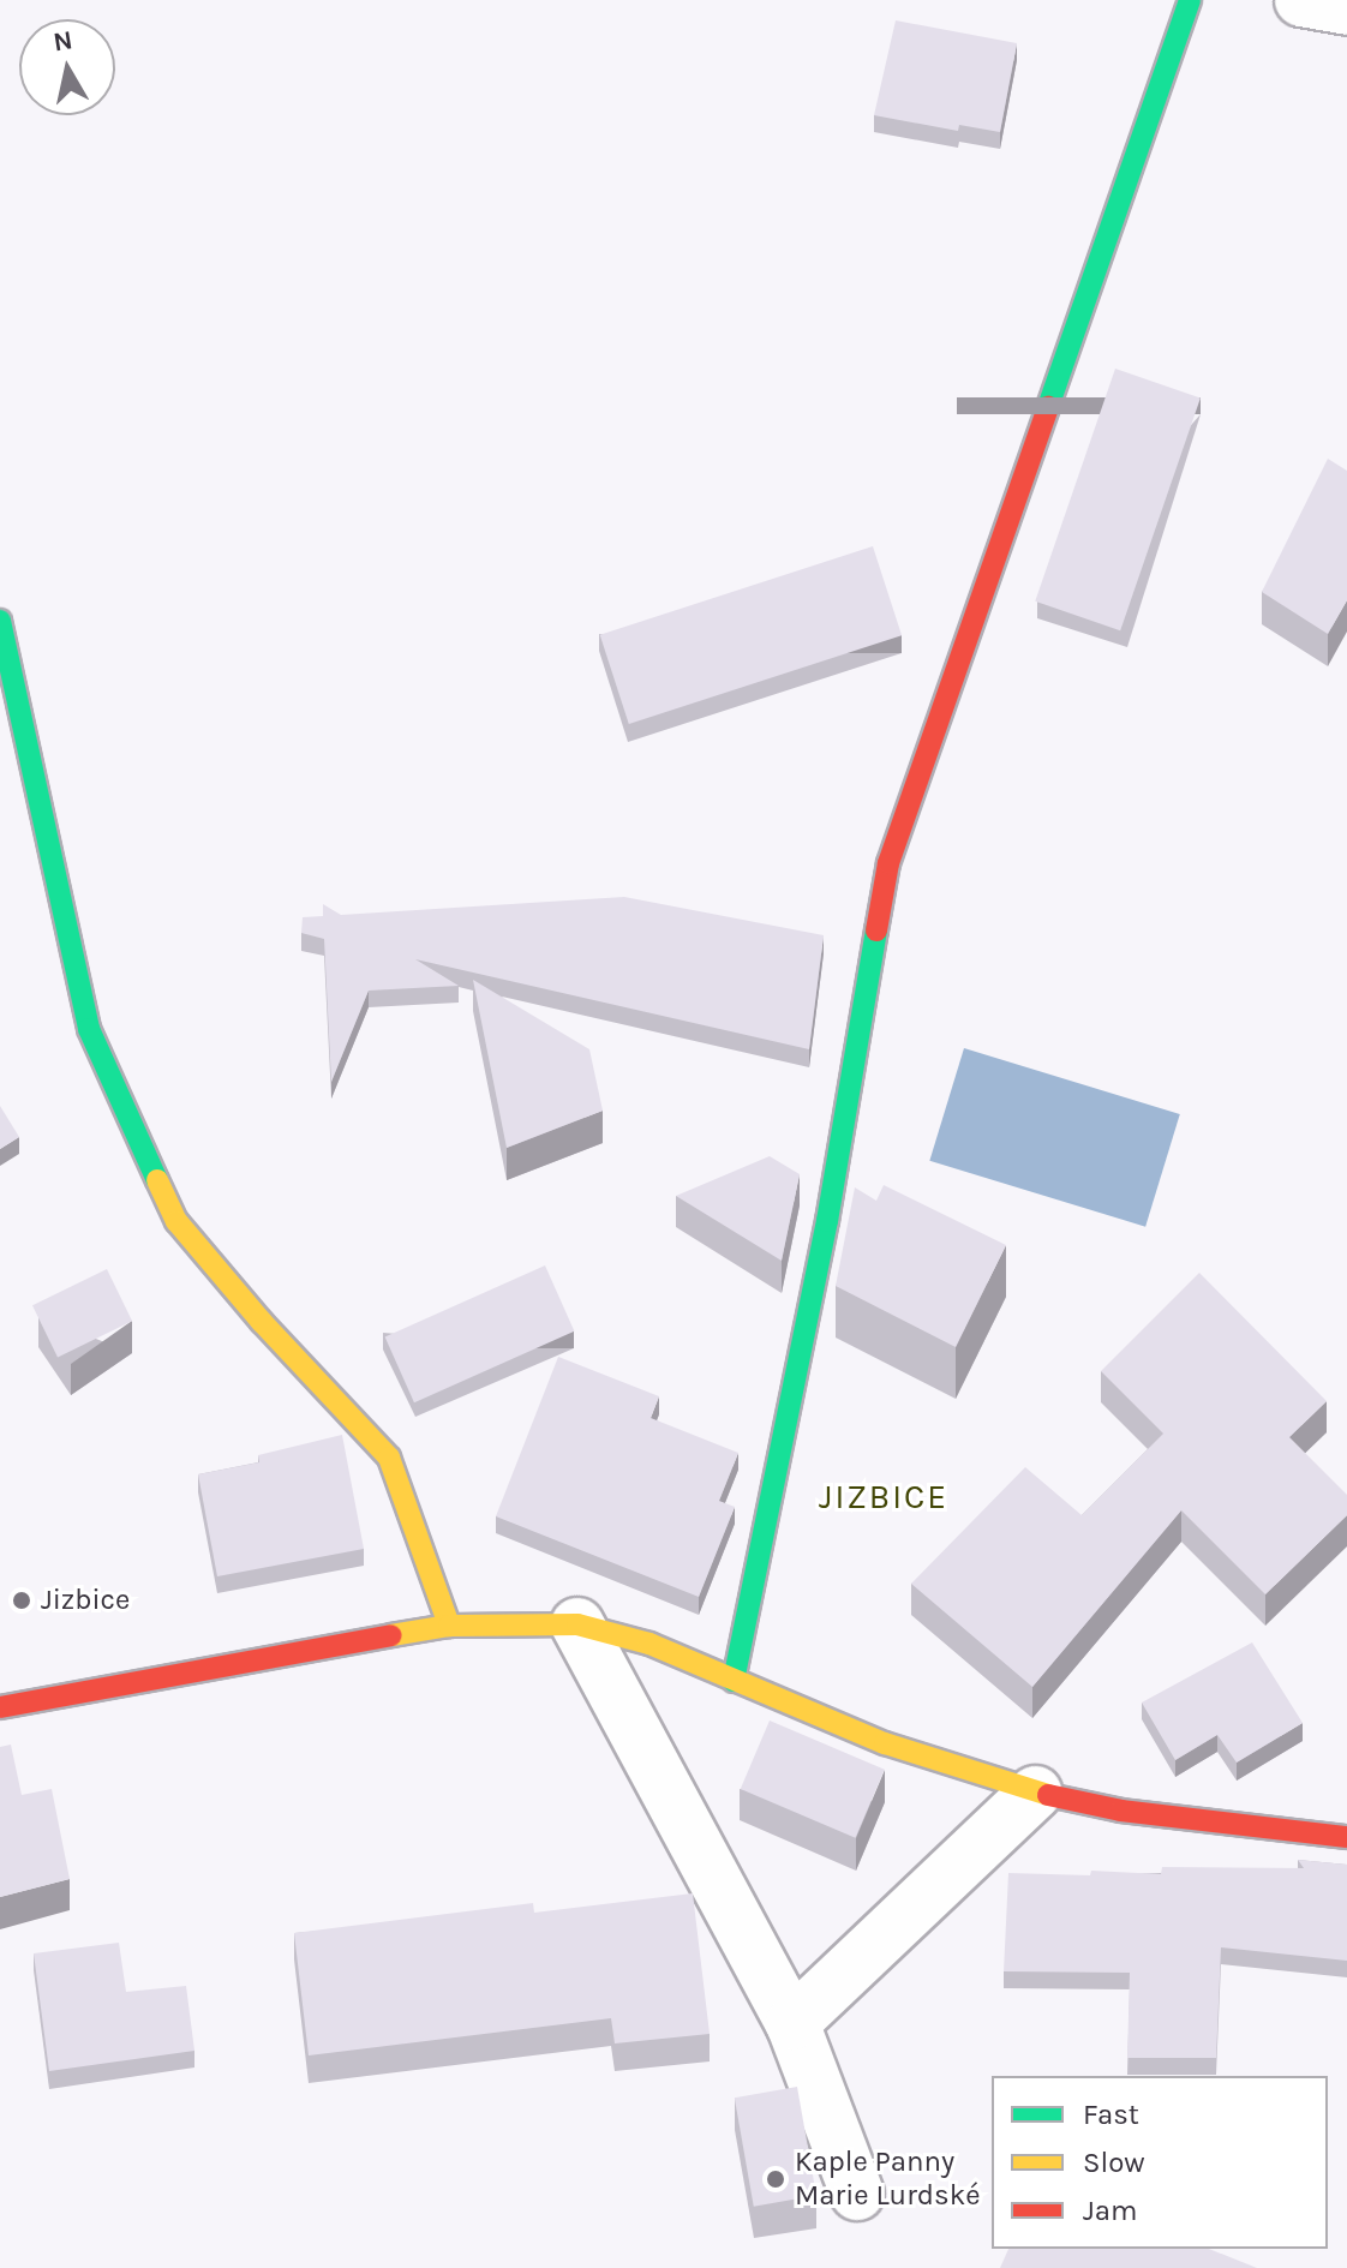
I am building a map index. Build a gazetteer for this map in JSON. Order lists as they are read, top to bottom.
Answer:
{
  "districts": ["JIZBICE"],
  "places": ["Jizbice", "Kaple Panny Marie Lurdské"],
  "legend": ["Fast", "Slow", "Jam"],
  "north": "top"
}
